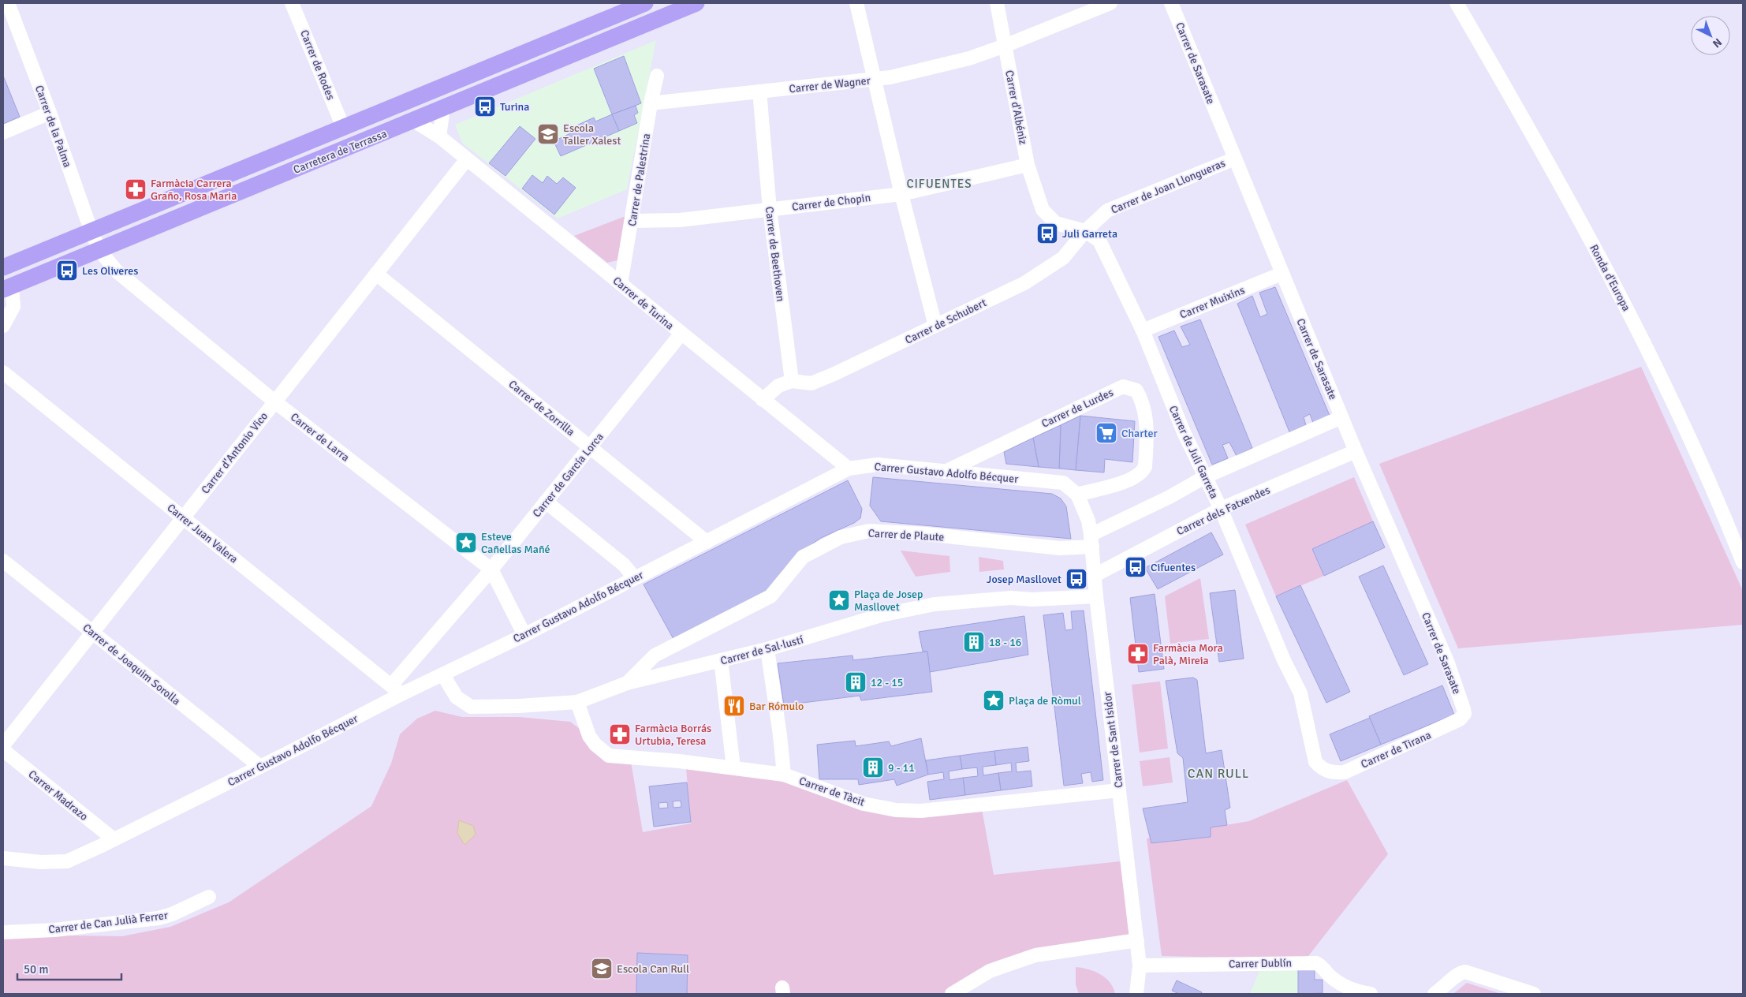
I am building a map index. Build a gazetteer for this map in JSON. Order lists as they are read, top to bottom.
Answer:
{
  "streets": {
    "main road": ["Carretera de Terrassa"],
    "street": [
      "Carrer de Sarasate",
      "Carrer de Rodes",
      "Carrer de Wagner",
      "Carrer d'Albéniz",
      "Carrer de la Palma",
      "Carrer de Palestrina",
      "Carrer de Joan Llongueras",
      "Carrer de Chopin",
      "Carrer de Beethoven",
      "Ronda d'Europa",
      "Carrer Muixins",
      "Carrer de Turina",
      "Carrer de Schubert",
      "Carrer de Zorrilla",
      "Carrer de Lurdes",
      "Carrer de Larra",
      "Carrer de Juli Garreta",
      "Carrer d'Antonio Vico",
      "Carrer Gustavo Adolfo Bécquer",
      "Carrer de García Lorca",
      "Carrer dels Fatxendes",
      "Carrer Juan Valera",
      "Carrer de Plaute",
      "Carrer de Sal·lustí",
      "Carrer de Joaquim Sorolla",
      "Carrer de Sant Isidor",
      "Carrer de Tirana",
      "Carrer de Tàcit",
      "Carrer Madrazo",
      "Carrer de Can Julià Ferrer",
      "Carrer Dublín"
    ]
  },
  "crossings": [
    ["Carrer de Sarasate", "Carrer de Joan Llongueras"],
    ["Carrer de Sarasate", "Carrer Muixins"],
    ["Carrer de Sarasate", "Carrer dels Fatxendes"],
    ["Carrer de Sarasate", "Carrer de Tirana"],
    ["Carrer de Rodes", "Carretera de Terrassa"],
    ["Carrer de Wagner", "Carrer d'Albéniz"],
    ["Carrer de Wagner", "Carrer de Palestrina"],
    ["Carrer de Wagner", "Carrer de Beethoven"],
    ["Carrer d'Albéniz", "Carrer de Chopin"],
    ["Carrer d'Albéniz", "Carrer de Juli Garreta"],
    ["Carrer de la Palma", "Carretera de Terrassa"],
    ["Carrer de la Palma", "Carrer de Larra"],
    ["Carretera de Terrassa", "Carrer de Turina"],
    ["Carretera de Terrassa", "Carrer de Larra"],
    ["Carrer de Palestrina", "Carrer de Chopin"],
    ["Carrer de Palestrina", "Carrer de Turina"],
    ["Carrer de Joan Llongueras", "Carrer de Schubert"],
    ["Carrer de Joan Llongueras", "Carrer de Juli Garreta"],
    ["Carrer de Chopin", "Carrer de Beethoven"],
    ["Carrer de Beethoven", "Carrer de Schubert"],
    ["Carrer Muixins", "Carrer de Juli Garreta"],
    ["Carrer de Turina", "Carrer d'Antonio Vico"],
    ["Carrer de Turina", "Carrer Gustavo Adolfo Bécquer"],
    ["Carrer de Turina", "Carrer de García Lorca"],
    ["Carrer de Schubert", "Carrer de Juli Garreta"],
    ["Carrer de Zorrilla", "Carrer d'Antonio Vico"],
    ["Carrer de Zorrilla", "Carrer Gustavo Adolfo Bécquer"],
    ["Carrer de Zorrilla", "Carrer de García Lorca"],
    ["Carrer de Lurdes", "Carrer Gustavo Adolfo Bécquer"],
    ["Carrer de Lurdes", "Carrer de Sant Isidor"],
    ["Carrer de Larra", "Carrer d'Antonio Vico"],
    ["Carrer de Larra", "Carrer Gustavo Adolfo Bécquer"],
    ["Carrer de Larra", "Carrer de García Lorca"],
    ["Carrer de Juli Garreta", "Carrer dels Fatxendes"],
    ["Carrer de Juli Garreta", "Carrer de Tirana"],
    ["Carrer d'Antonio Vico", "Carrer Juan Valera"],
    ["Carrer d'Antonio Vico", "Carrer de Joaquim Sorolla"],
    ["Carrer Gustavo Adolfo Bécquer", "Carrer de García Lorca"],
    ["Carrer Gustavo Adolfo Bécquer", "Carrer Juan Valera"],
    ["Carrer Gustavo Adolfo Bécquer", "Carrer de Sal·lustí"],
    ["Carrer Gustavo Adolfo Bécquer", "Carrer de Joaquim Sorolla"],
    ["Carrer Gustavo Adolfo Bécquer", "Carrer de Sant Isidor"],
    ["Carrer Gustavo Adolfo Bécquer", "Carrer Madrazo"],
    ["Carrer de García Lorca", "Carrer Juan Valera"],
    ["Carrer dels Fatxendes", "Carrer de Sant Isidor"],
    ["Carrer de Plaute", "Carrer de Sal·lustí"],
    ["Carrer de Plaute", "Carrer de Sant Isidor"],
    ["Carrer de Sal·lustí", "Carrer de Sant Isidor"],
    ["Carrer de Sal·lustí", "Carrer de Tàcit"],
    ["Carrer de Sant Isidor", "Carrer de Tàcit"],
    ["Carrer de Sant Isidor", "Carrer Dublín"]
  ],
  "districts": ["CIFUENTES", "CAN RULL"],
  "places": {
    "bus stop": [
      "Turina",
      "Juli Garreta",
      "Les Oliveres",
      "Cifuentes",
      "Josep Masllovet"
    ],
    "school or university": ["Escola Taller Xalest", "Escola Can Rull"],
    "pharmacy": ["Farmàcia Carrera Graño, Rosa Maria", "Farmàcia Mora Palà, Mireia", "Farmàcia Borrás Urtubia, Teresa"],
    "supermarket": ["Charter"],
    "place": ["Esteve Cañellas Mañé", "Plaça de Josep Masllovet", "Plaça de Ròmul"],
    "building": ["18 - 16", "12 - 15", "9 - 11"],
    "restaurant": ["Bar Rómulo"]
  },
  "scale_bar": "50 m",
  "north": "bottom right"
}
